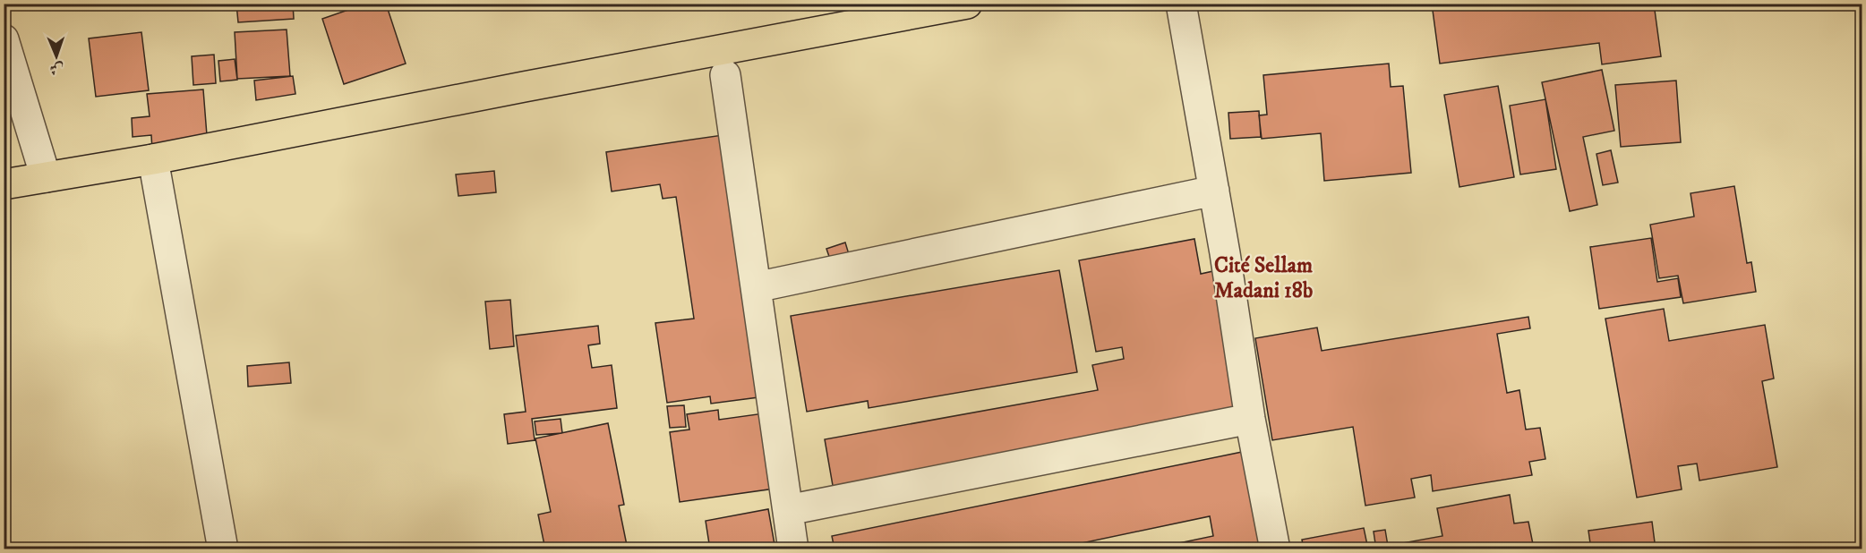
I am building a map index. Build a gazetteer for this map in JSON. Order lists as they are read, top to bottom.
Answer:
{
  "districts": ["Cité Sellam Madani 18b"],
  "north": "bottom"
}
